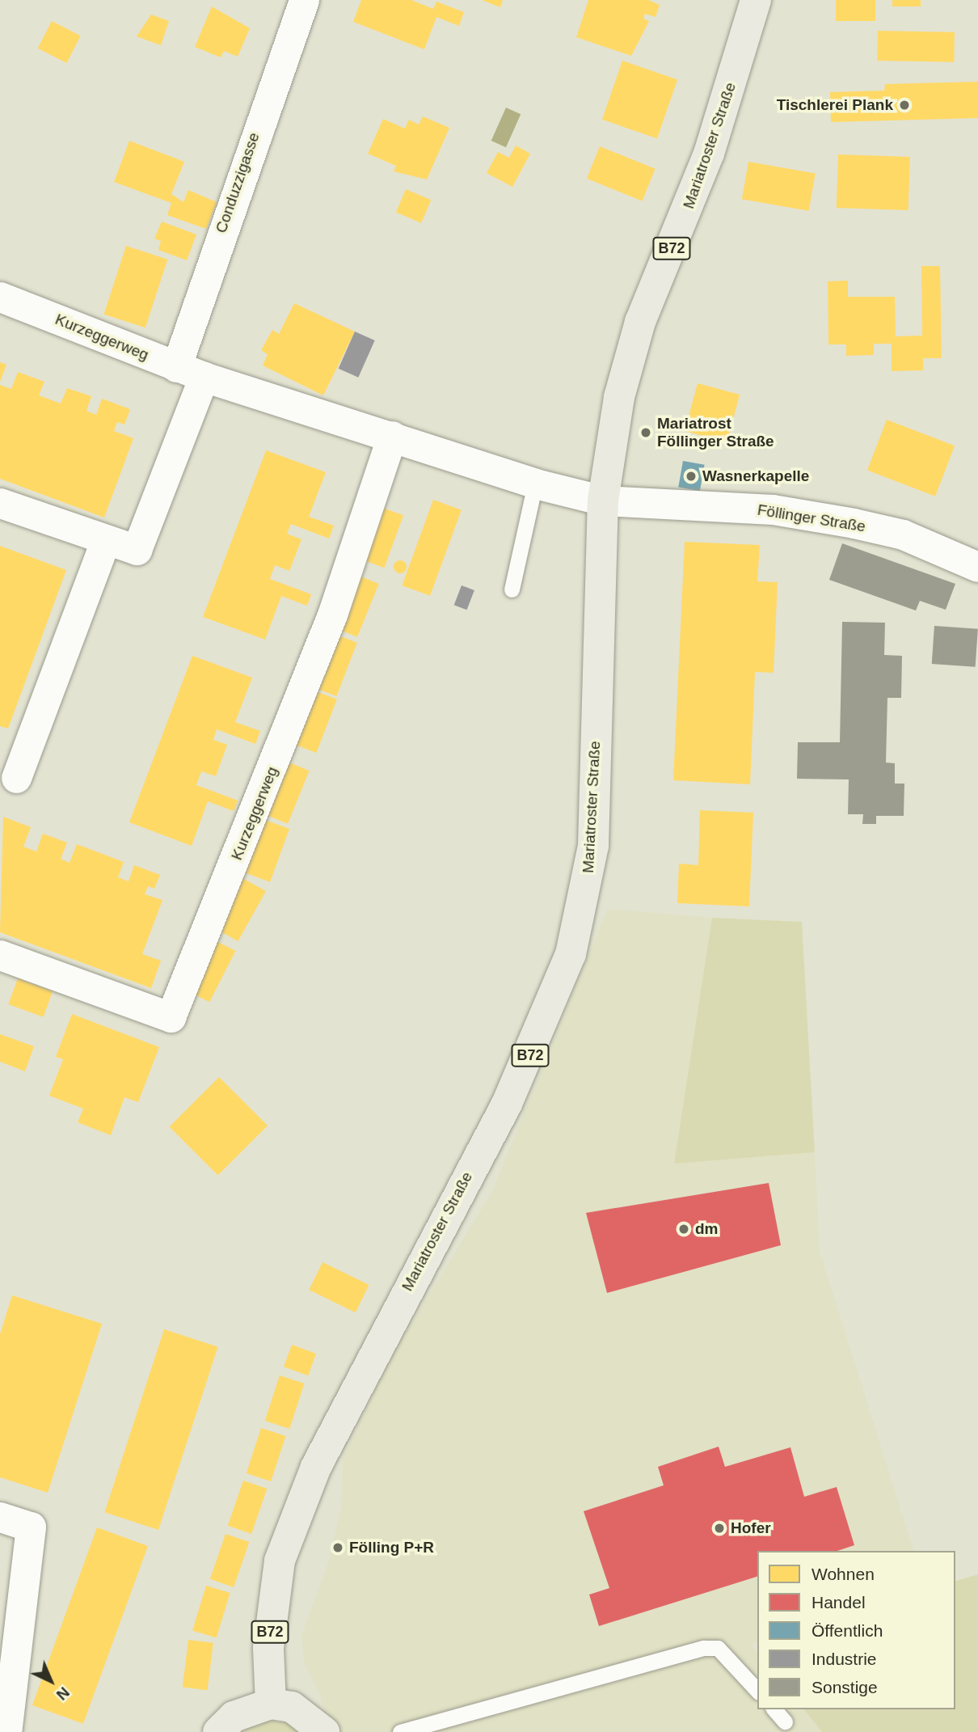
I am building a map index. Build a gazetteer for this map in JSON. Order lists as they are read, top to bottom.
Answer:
{
  "streets": {
    "main road": ["Mariatroster Straße", "B72"],
    "street": ["Conduzzigasse", "Kurzeggerweg", "Föllinger Straße"]
  },
  "crossings": [
    ["Mariatroster Straße", "Kurzeggerweg"],
    ["Mariatroster Straße", "Föllinger Straße"],
    ["Conduzzigasse", "Kurzeggerweg"],
    ["Kurzeggerweg", "Föllinger Straße"]
  ],
  "places": [
    "Tischlerei Plank",
    "Mariatrost Föllinger Straße",
    "Wasnerkapelle",
    "dm",
    "Hofer",
    "Fölling P+R"
  ],
  "legend": [
    "Wohnen",
    "Handel",
    "Öffentlich",
    "Industrie",
    "Sonstige"
  ],
  "north": "bottom right"
}
